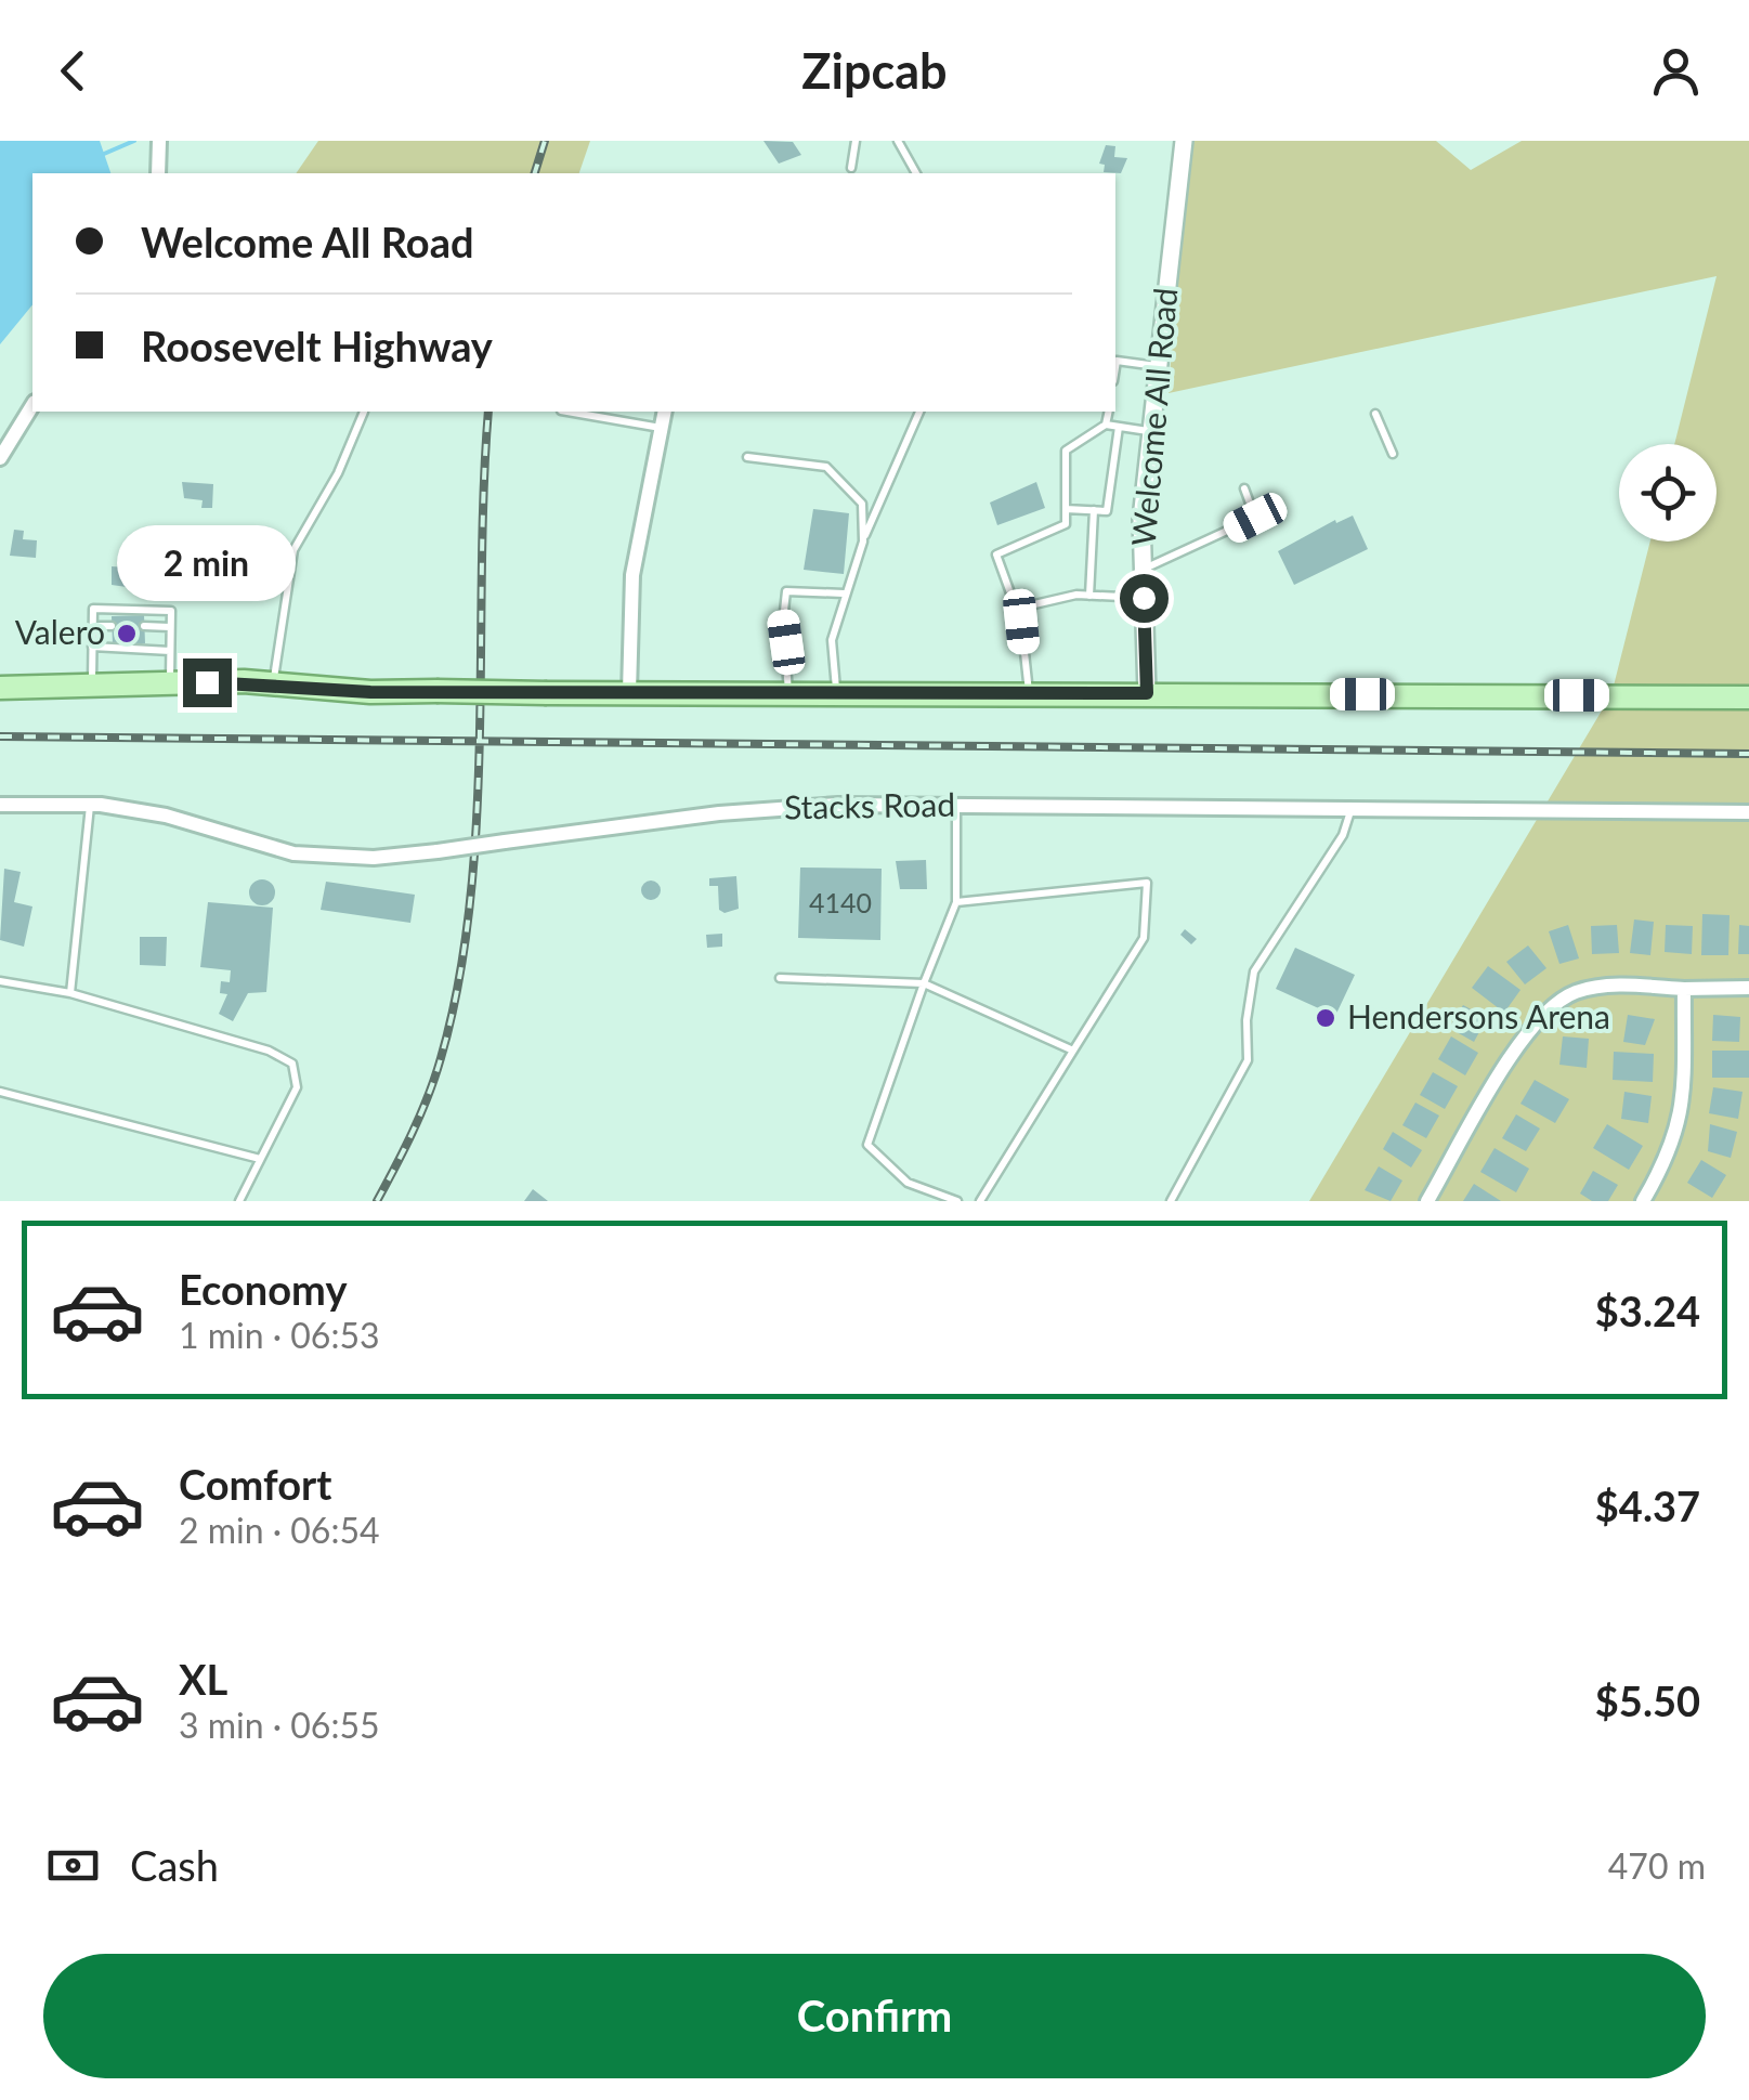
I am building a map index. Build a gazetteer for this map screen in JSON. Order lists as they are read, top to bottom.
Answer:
{
  "streets": {
    "street": ["Welcome All Road", "Stacks Road"]
  },
  "places": ["Valero", "Hendersons Arena"],
  "house_numbers": ["4140"],
  "page": {
    "header": "Zipcab",
    "banner": ["Welcome All Road", "Roosevelt Highway"],
    "bubble": "2 min",
    "list": [
      {
        "name": "Economy",
        "note": "1 min · 06:53",
        "value": "$3.24"
      },
      {
        "name": "Comfort",
        "note": "2 min · 06:54",
        "value": "$4.37"
      },
      {
        "name": "XL",
        "note": "3 min · 06:55",
        "value": "$5.50"
      }
    ],
    "pay": ["Cash", "470 m"],
    "buttons": "Confirm"
  }
}
